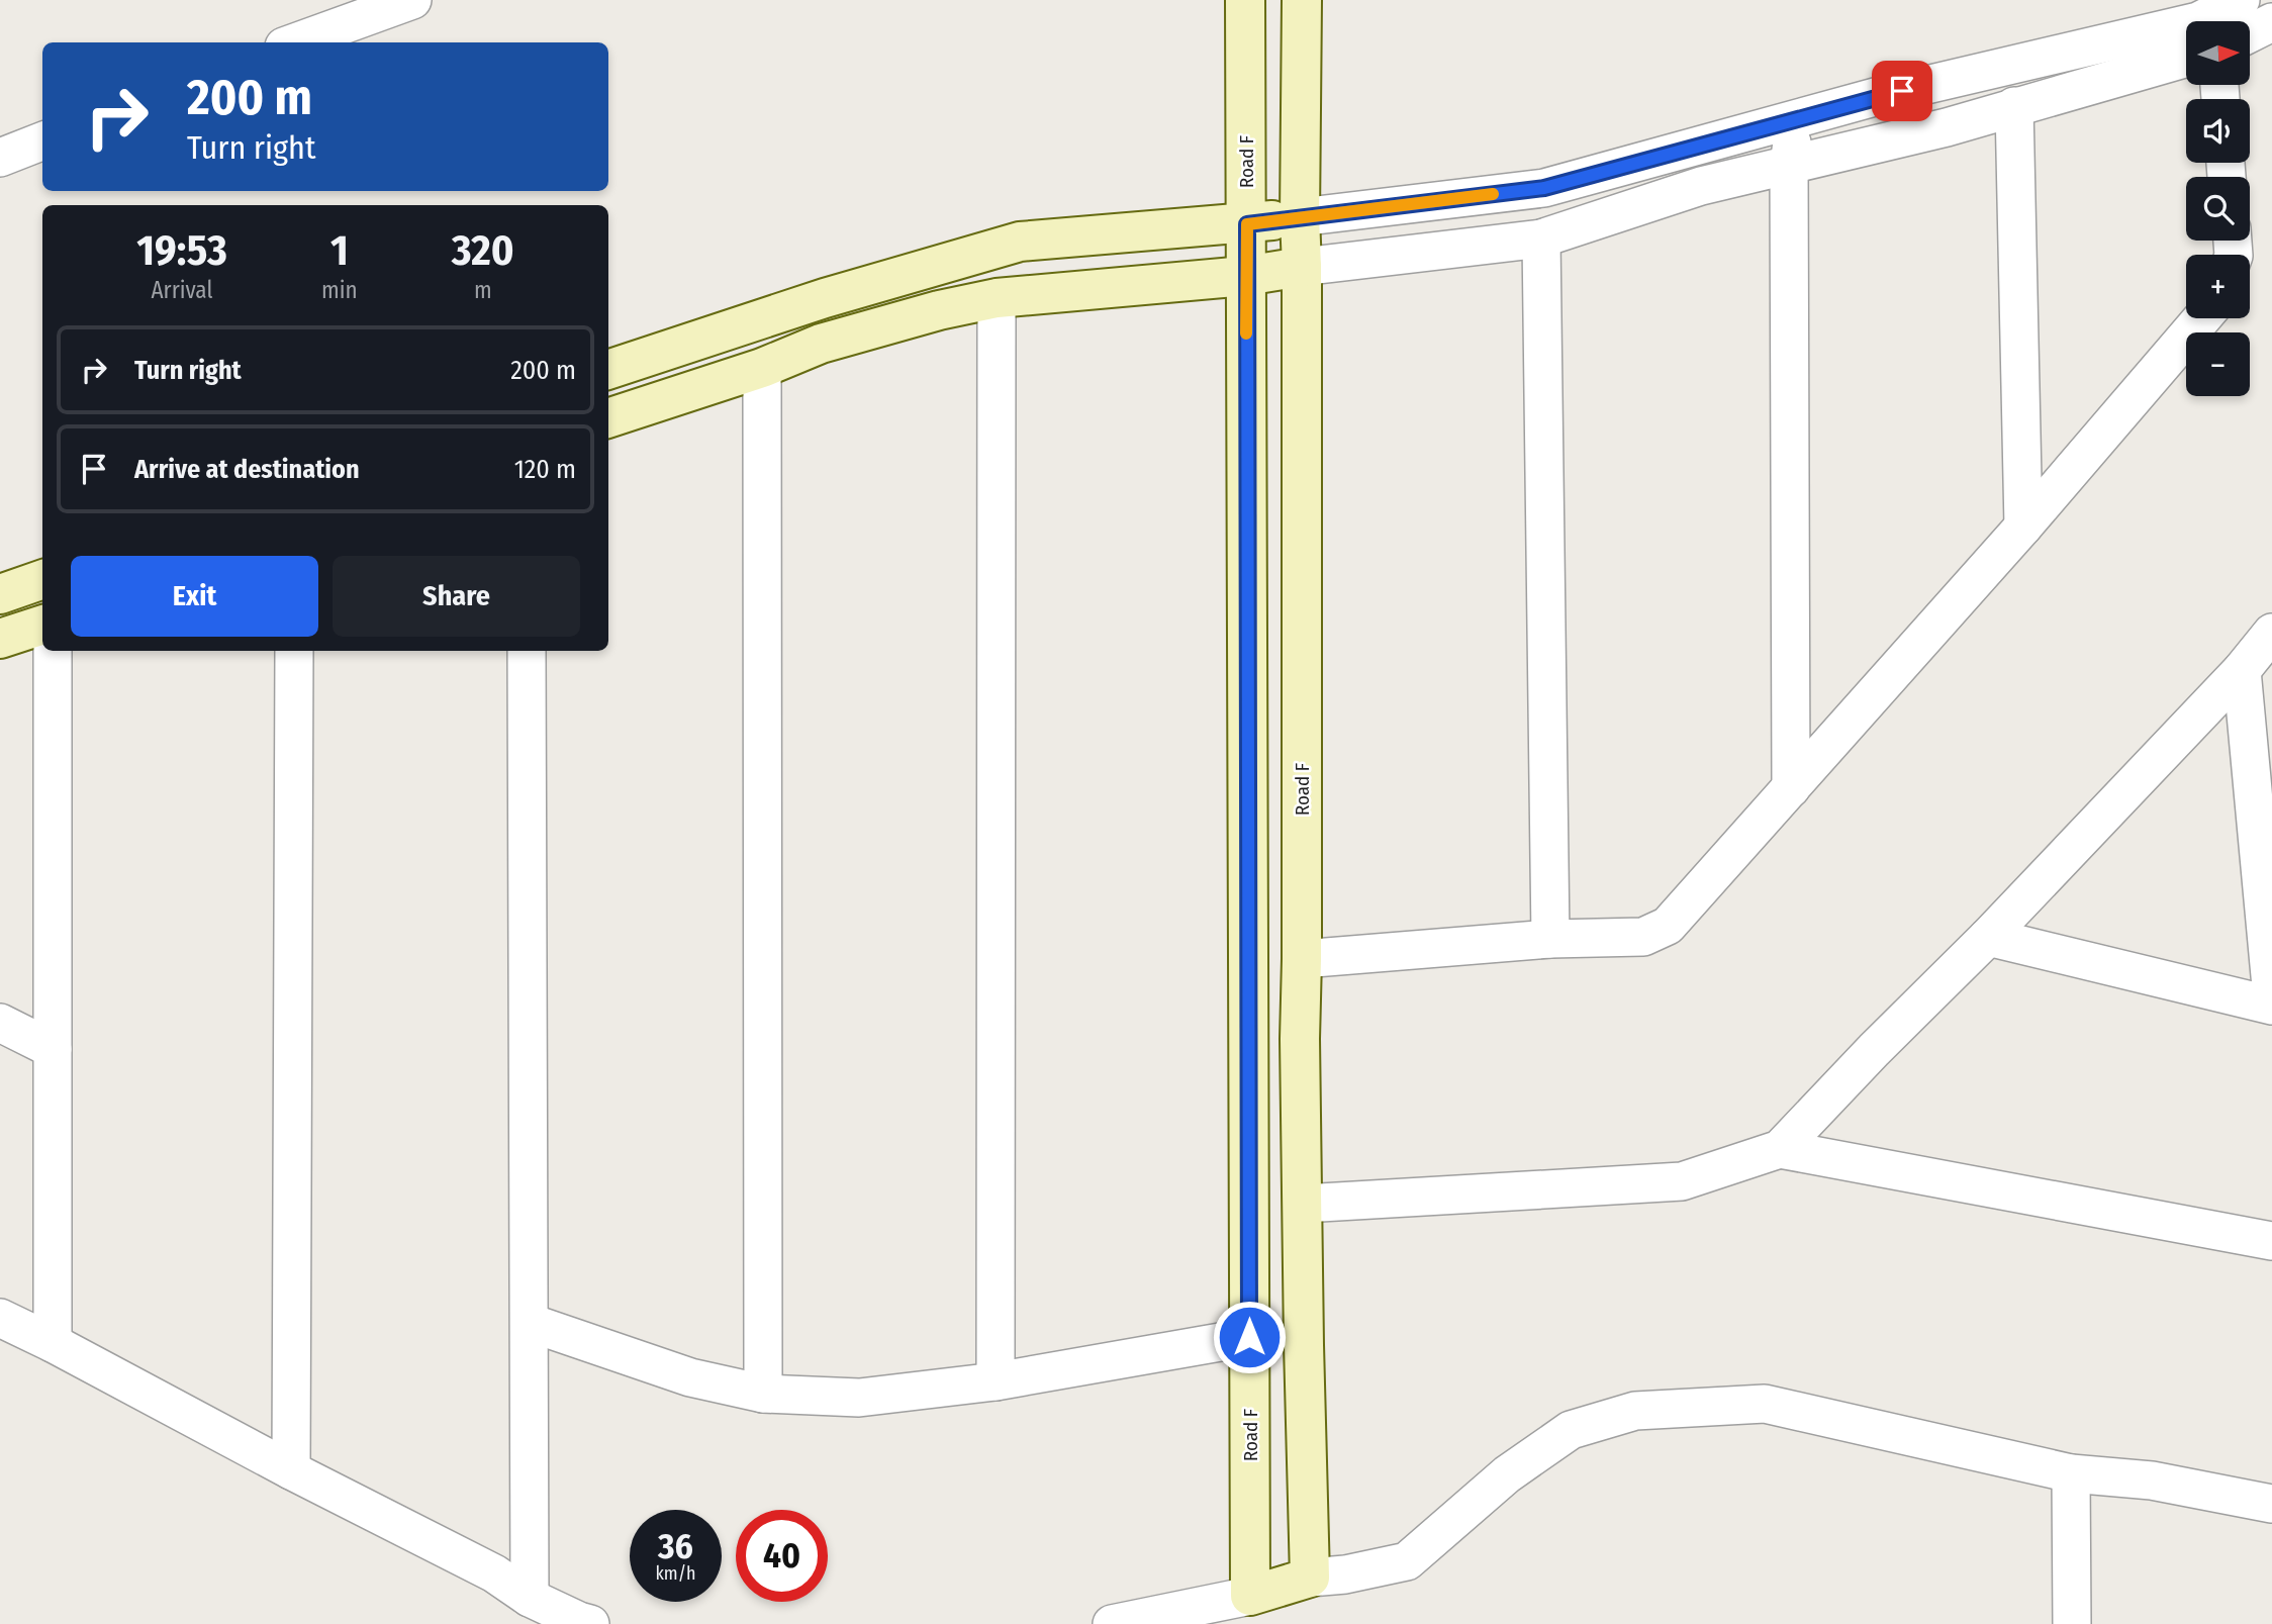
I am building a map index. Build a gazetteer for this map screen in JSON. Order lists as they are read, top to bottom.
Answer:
{
  "streets": {
    "street": ["Road F"]
  },
  "north": "right",
  "page": {
    "map_buttons": ["+", "−"],
    "turn": ["200 m", "Turn right"],
    "eta": [
      "19:53",
      "Arrival",
      "1",
      "min",
      "320",
      "m"
    ],
    "list": [
      {
        "name": "Turn right",
        "value": "200 m"
      },
      {
        "name": "Arrive at destination",
        "value": "120 m"
      }
    ],
    "buttons": ["Exit", "Share"],
    "speed": "36 km/h",
    "limit": "40"
  }
}
